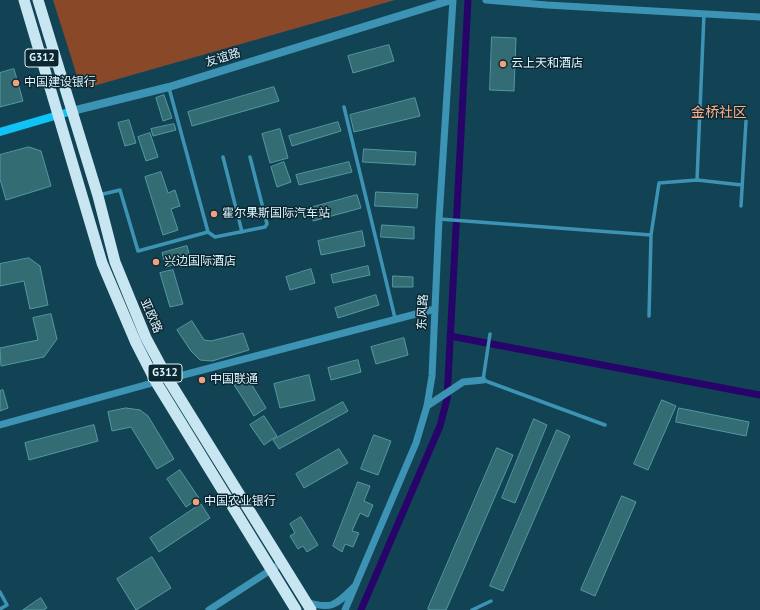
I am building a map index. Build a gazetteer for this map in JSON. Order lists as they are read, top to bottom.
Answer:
{
  "streets": {
    "highway": ["G312", "亚欧路"],
    "main road": ["友谊路"],
    "street": ["东风路"]
  },
  "crossings": [
    ["友谊路", "东风路"],
    ["友谊路", "亚欧路"]
  ],
  "districts": ["金桥社区"],
  "places": [
    "云上天和酒店",
    "中国建设银行",
    "霍尔果斯国际汽车站",
    "兴边国际酒店",
    "中国联通",
    "中国农业银行"
  ]
}
